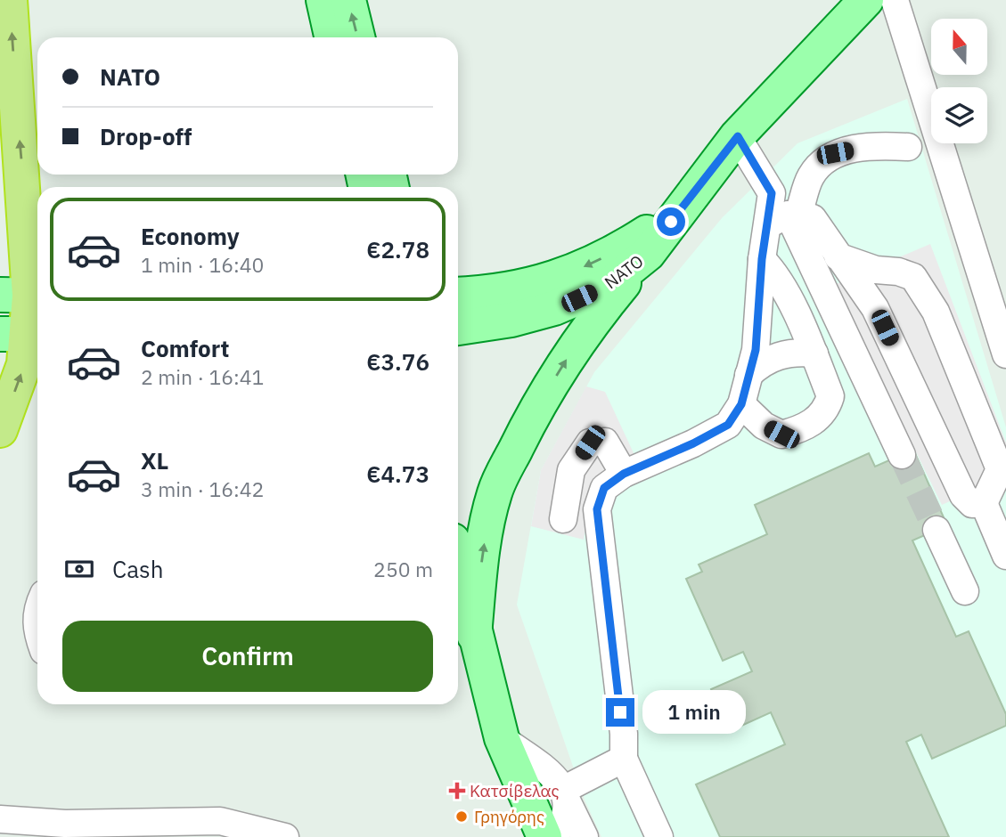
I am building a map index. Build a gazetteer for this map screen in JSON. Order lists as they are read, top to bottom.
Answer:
{
  "streets": {
    "main road": ["ΝΑΤΟ"]
  },
  "places": {
    "health": ["Κατσίβελας"],
    "other": ["Γρηγόρης"]
  },
  "north": "top",
  "page": {
    "banner": ["ΝΑΤΟ", "Drop-off"],
    "list": [
      {
        "name": "Economy",
        "note": "1 min · 16:40",
        "value": "€2.78"
      },
      {
        "name": "Comfort",
        "note": "2 min · 16:41",
        "value": "€3.76"
      },
      {
        "name": "XL",
        "note": "3 min · 16:42",
        "value": "€4.73"
      }
    ],
    "pay": ["Cash", "250 m"],
    "buttons": "Confirm",
    "bubble": "1 min"
  }
}
